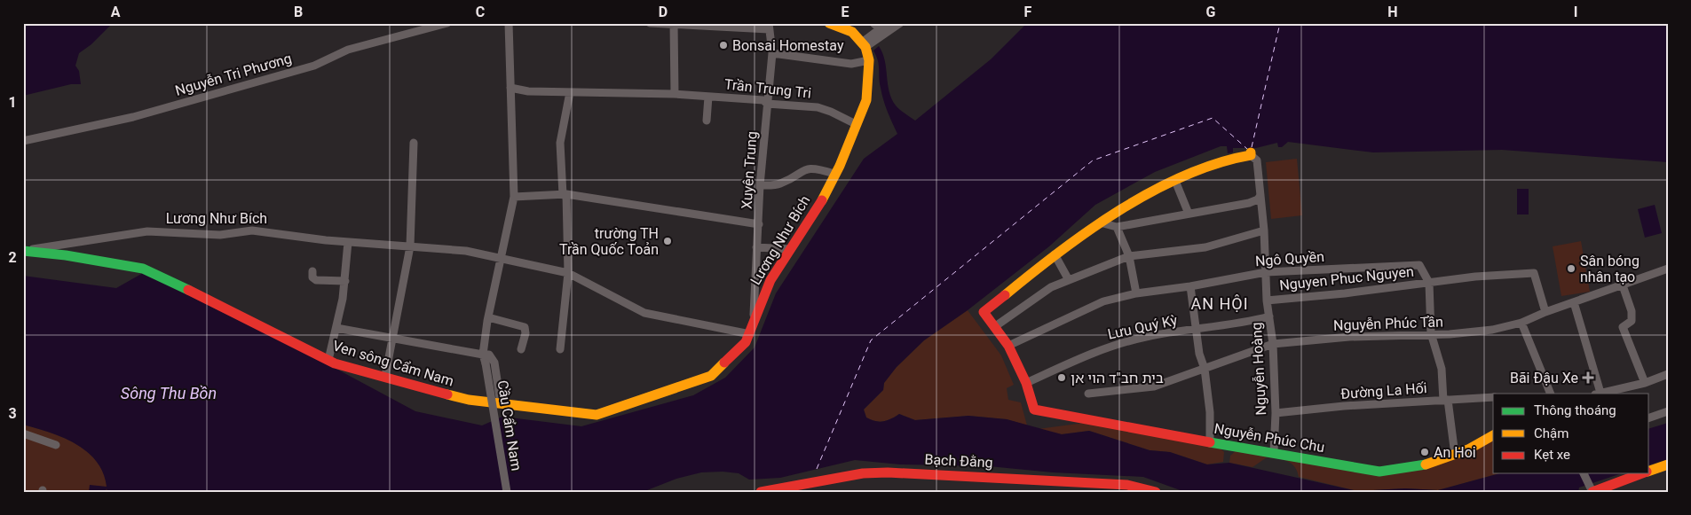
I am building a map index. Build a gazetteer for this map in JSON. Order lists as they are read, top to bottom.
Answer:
{
  "streets": {
    "street": [
      "Nguyễn Tri Phương",
      "Trần Trung Tri",
      "Xuyên Trung",
      "Lương Như Bích",
      "Ngô Quyền",
      "Nguyen Phuc Nguyen",
      "Nguyễn Phúc Tần",
      "Lưu Quý Kỳ",
      "Ven sông Cẩm Nam",
      "Nguyễn Hoàng",
      "Đường La Hối",
      "Cầu Cẩm Nam",
      "Nguyễn Phúc Chu",
      "Bạch Đằng"
    ]
  },
  "crossings": [
    ["Trần Trung Tri", "Xuyên Trung"],
    ["Trần Trung Tri", "Lương Như Bích"],
    ["Xuyên Trung", "Lương Như Bích"],
    ["Lương Như Bích", "Ven sông Cẩm Nam"],
    ["Ngô Quyền", "Nguyen Phuc Nguyen"],
    ["Ngô Quyền", "Nguyễn Hoàng"],
    ["Nguyen Phuc Nguyen", "Nguyễn Hoàng"],
    ["Nguyễn Phúc Tần", "Nguyễn Hoàng"],
    ["Lưu Quý Kỳ", "Nguyễn Hoàng"],
    ["Lưu Quý Kỳ", "Nguyễn Phúc Chu"],
    ["Nguyễn Hoàng", "Đường La Hối"],
    ["Nguyễn Hoàng", "Nguyễn Phúc Chu"]
  ],
  "districts": ["AN HỘI"],
  "water": ["Sông Thu Bồn"],
  "places": {
    "other": [
      "Bonsai Homestay",
      "trường TH Trần Quốc Toản",
      "Sân bóng nhân tạo",
      "בית חב\"ד הוי אן",
      "An Hoi"
    ],
    "health": ["Bãi Đậu Xe"]
  },
  "legend": ["Thông thoáng", "Chậm", "Kẹt xe"],
  "grid": {
    "columns": [
      "A",
      "B",
      "C",
      "D",
      "E",
      "F",
      "G",
      "H",
      "I"
    ],
    "rows": ["1", "2", "3"]
  }
}
